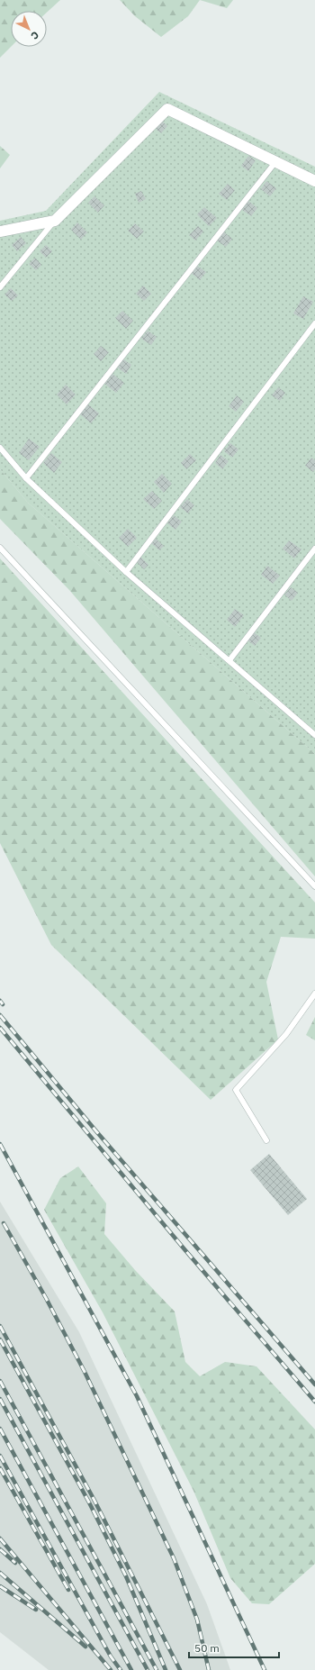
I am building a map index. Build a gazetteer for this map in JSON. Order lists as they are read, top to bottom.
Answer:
{
  "scale_bar": "50 m",
  "north": "bottom right"
}
